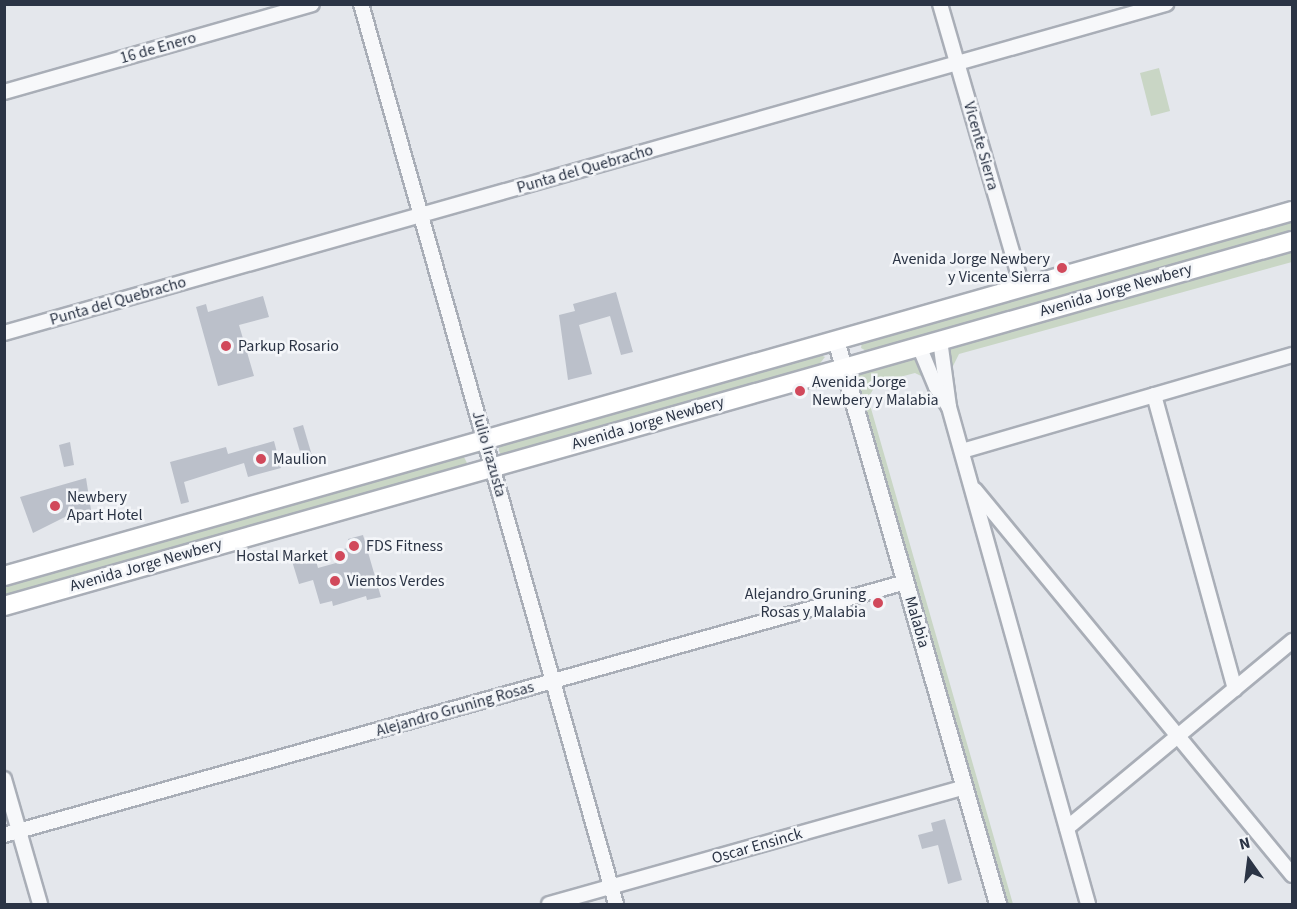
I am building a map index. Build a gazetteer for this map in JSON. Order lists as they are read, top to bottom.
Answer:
{
  "streets": {
    "main road": ["Avenida Jorge Newbery"],
    "street": [
      "16 de Enero",
      "Vicente Sierra",
      "Punta del Quebracho",
      "Julio Irazusta",
      "Malabia",
      "Alejandro Gruning Rosas",
      "Oscar Ensinck"
    ]
  },
  "crossings": [
    ["Vicente Sierra", "Punta del Quebracho"],
    ["Vicente Sierra", "Avenida Jorge Newbery"],
    ["Punta del Quebracho", "Julio Irazusta"],
    ["Avenida Jorge Newbery", "Julio Irazusta"],
    ["Avenida Jorge Newbery", "Malabia"],
    ["Julio Irazusta", "Alejandro Gruning Rosas"],
    ["Julio Irazusta", "Oscar Ensinck"],
    ["Malabia", "Alejandro Gruning Rosas"],
    ["Malabia", "Oscar Ensinck"]
  ],
  "places": [
    "Avenida Jorge Newbery y Vicente Sierra",
    "Parkup Rosario",
    "Avenida Jorge Newbery y Malabia",
    "Maulion",
    "Newbery Apart Hotel",
    "FDS Fitness",
    "Hostal Market",
    "Vientos Verdes",
    "Alejandro Gruning Rosas y Malabia"
  ],
  "north": "top"
}
